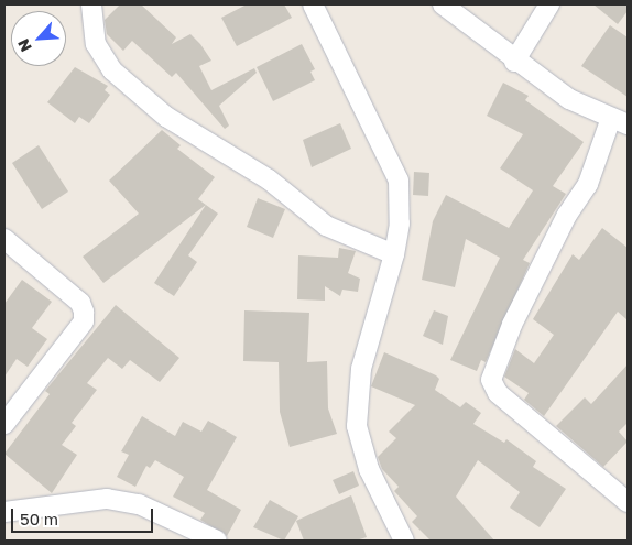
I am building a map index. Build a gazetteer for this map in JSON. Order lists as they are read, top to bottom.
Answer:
{
  "scale_bar": "50 m",
  "north": "bottom left"
}
